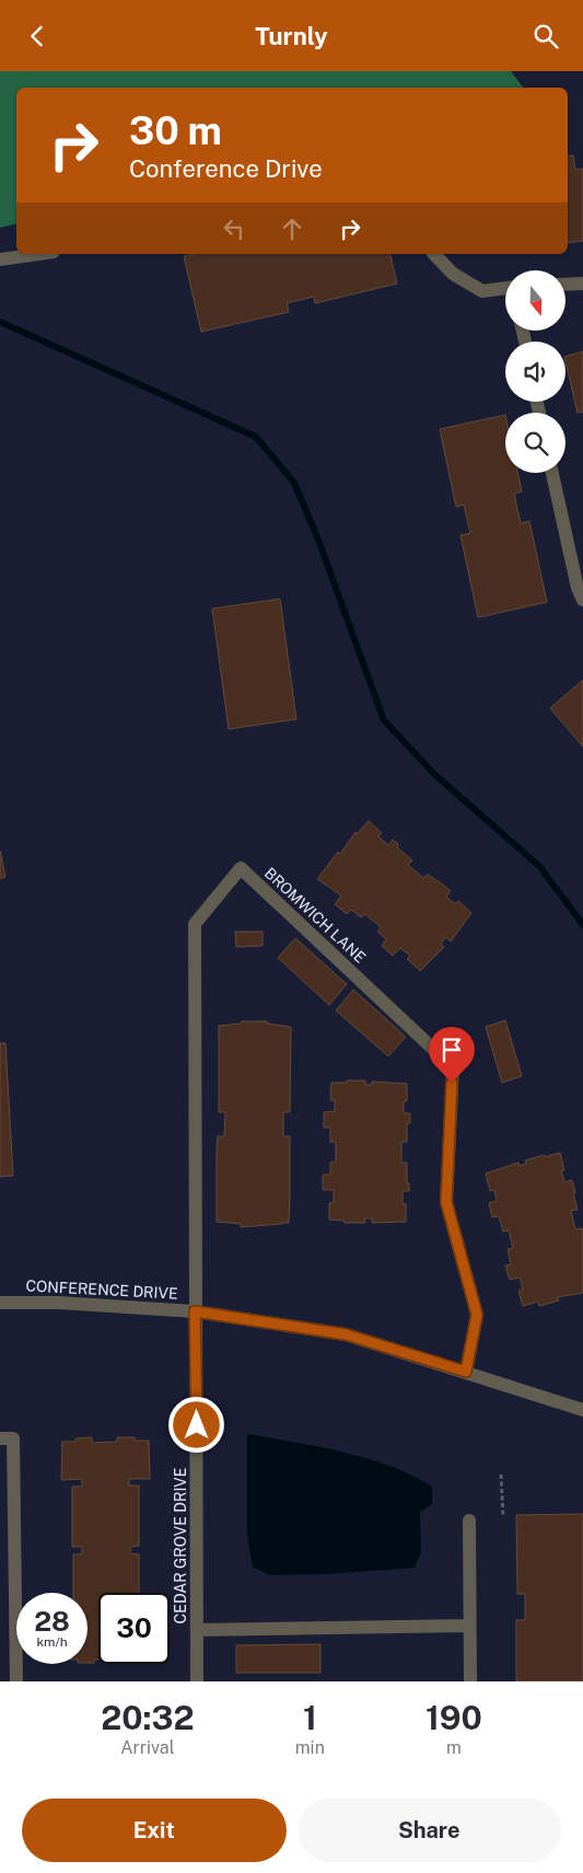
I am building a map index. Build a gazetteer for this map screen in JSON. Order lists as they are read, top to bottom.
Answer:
{
  "streets": {
    "street": ["BROMWICH LANE", "CONFERENCE DRIVE", "CEDAR GROVE DRIVE"]
  },
  "crossings": [
    ["BROMWICH LANE", "CONFERENCE DRIVE"],
    ["BROMWICH LANE", "CEDAR GROVE DRIVE"],
    ["CONFERENCE DRIVE", "CEDAR GROVE DRIVE"]
  ],
  "north": "bottom",
  "page": {
    "header": "Turnly",
    "turn": ["30 m", "Conference Drive"],
    "speed": "28 km/h",
    "limit": "30",
    "eta": [
      "20:32",
      "Arrival",
      "1",
      "min",
      "190",
      "m"
    ],
    "buttons": ["Exit", "Share"]
  }
}
